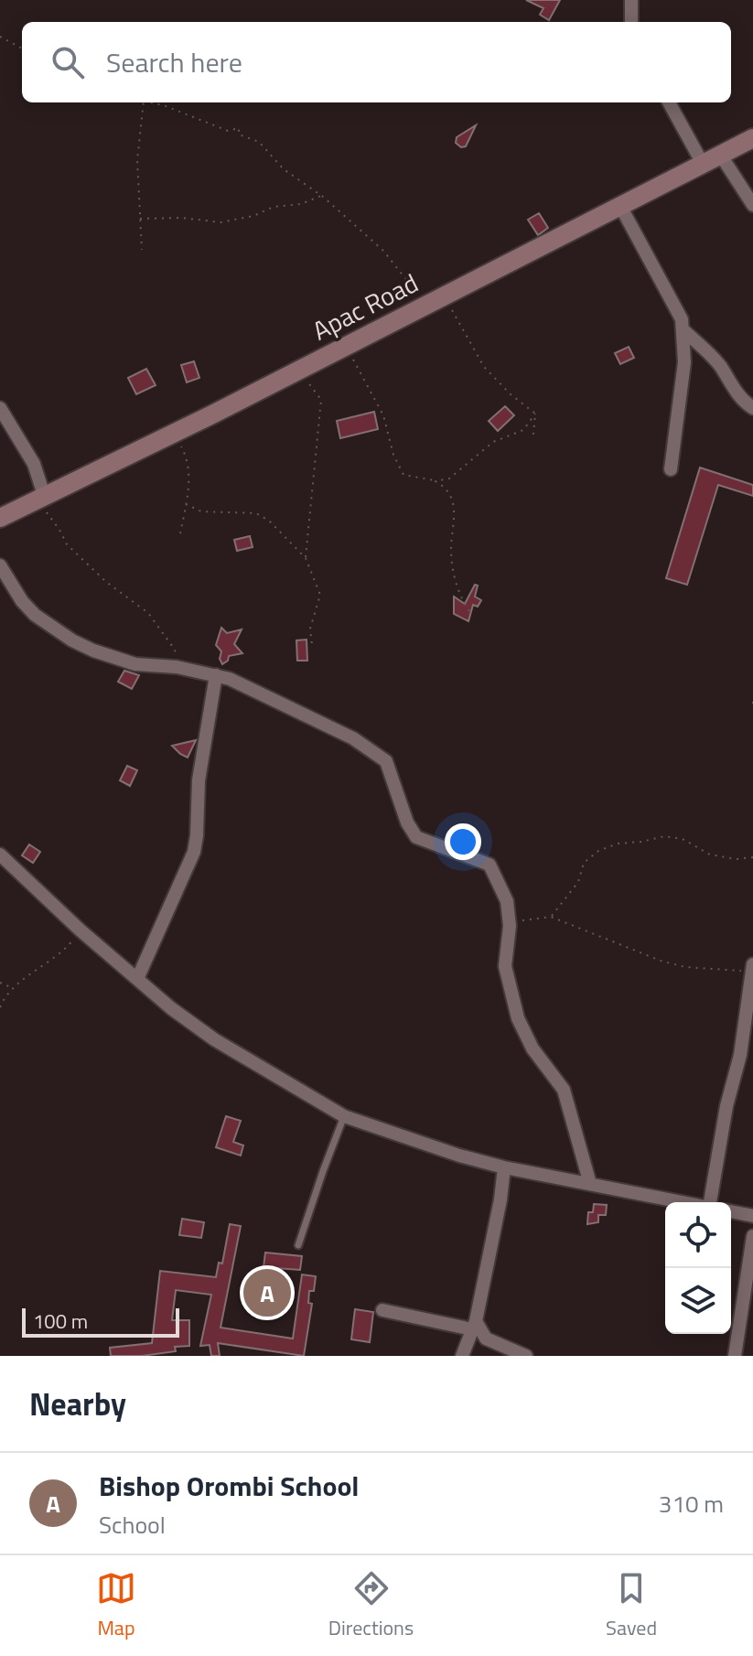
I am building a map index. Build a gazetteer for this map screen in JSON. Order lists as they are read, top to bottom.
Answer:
{
  "streets": {
    "main road": ["Apac Road"]
  },
  "scale_bar": "100 m",
  "page": {
    "search": "Search here",
    "pins": "A",
    "scale": "100 m",
    "heading": "Nearby",
    "list": [
      {
        "mark": "A",
        "name": "Bishop Orombi School",
        "note": "School",
        "value": "310 m"
      }
    ],
    "nav": ["Map", "Directions", "Saved"]
  }
}
